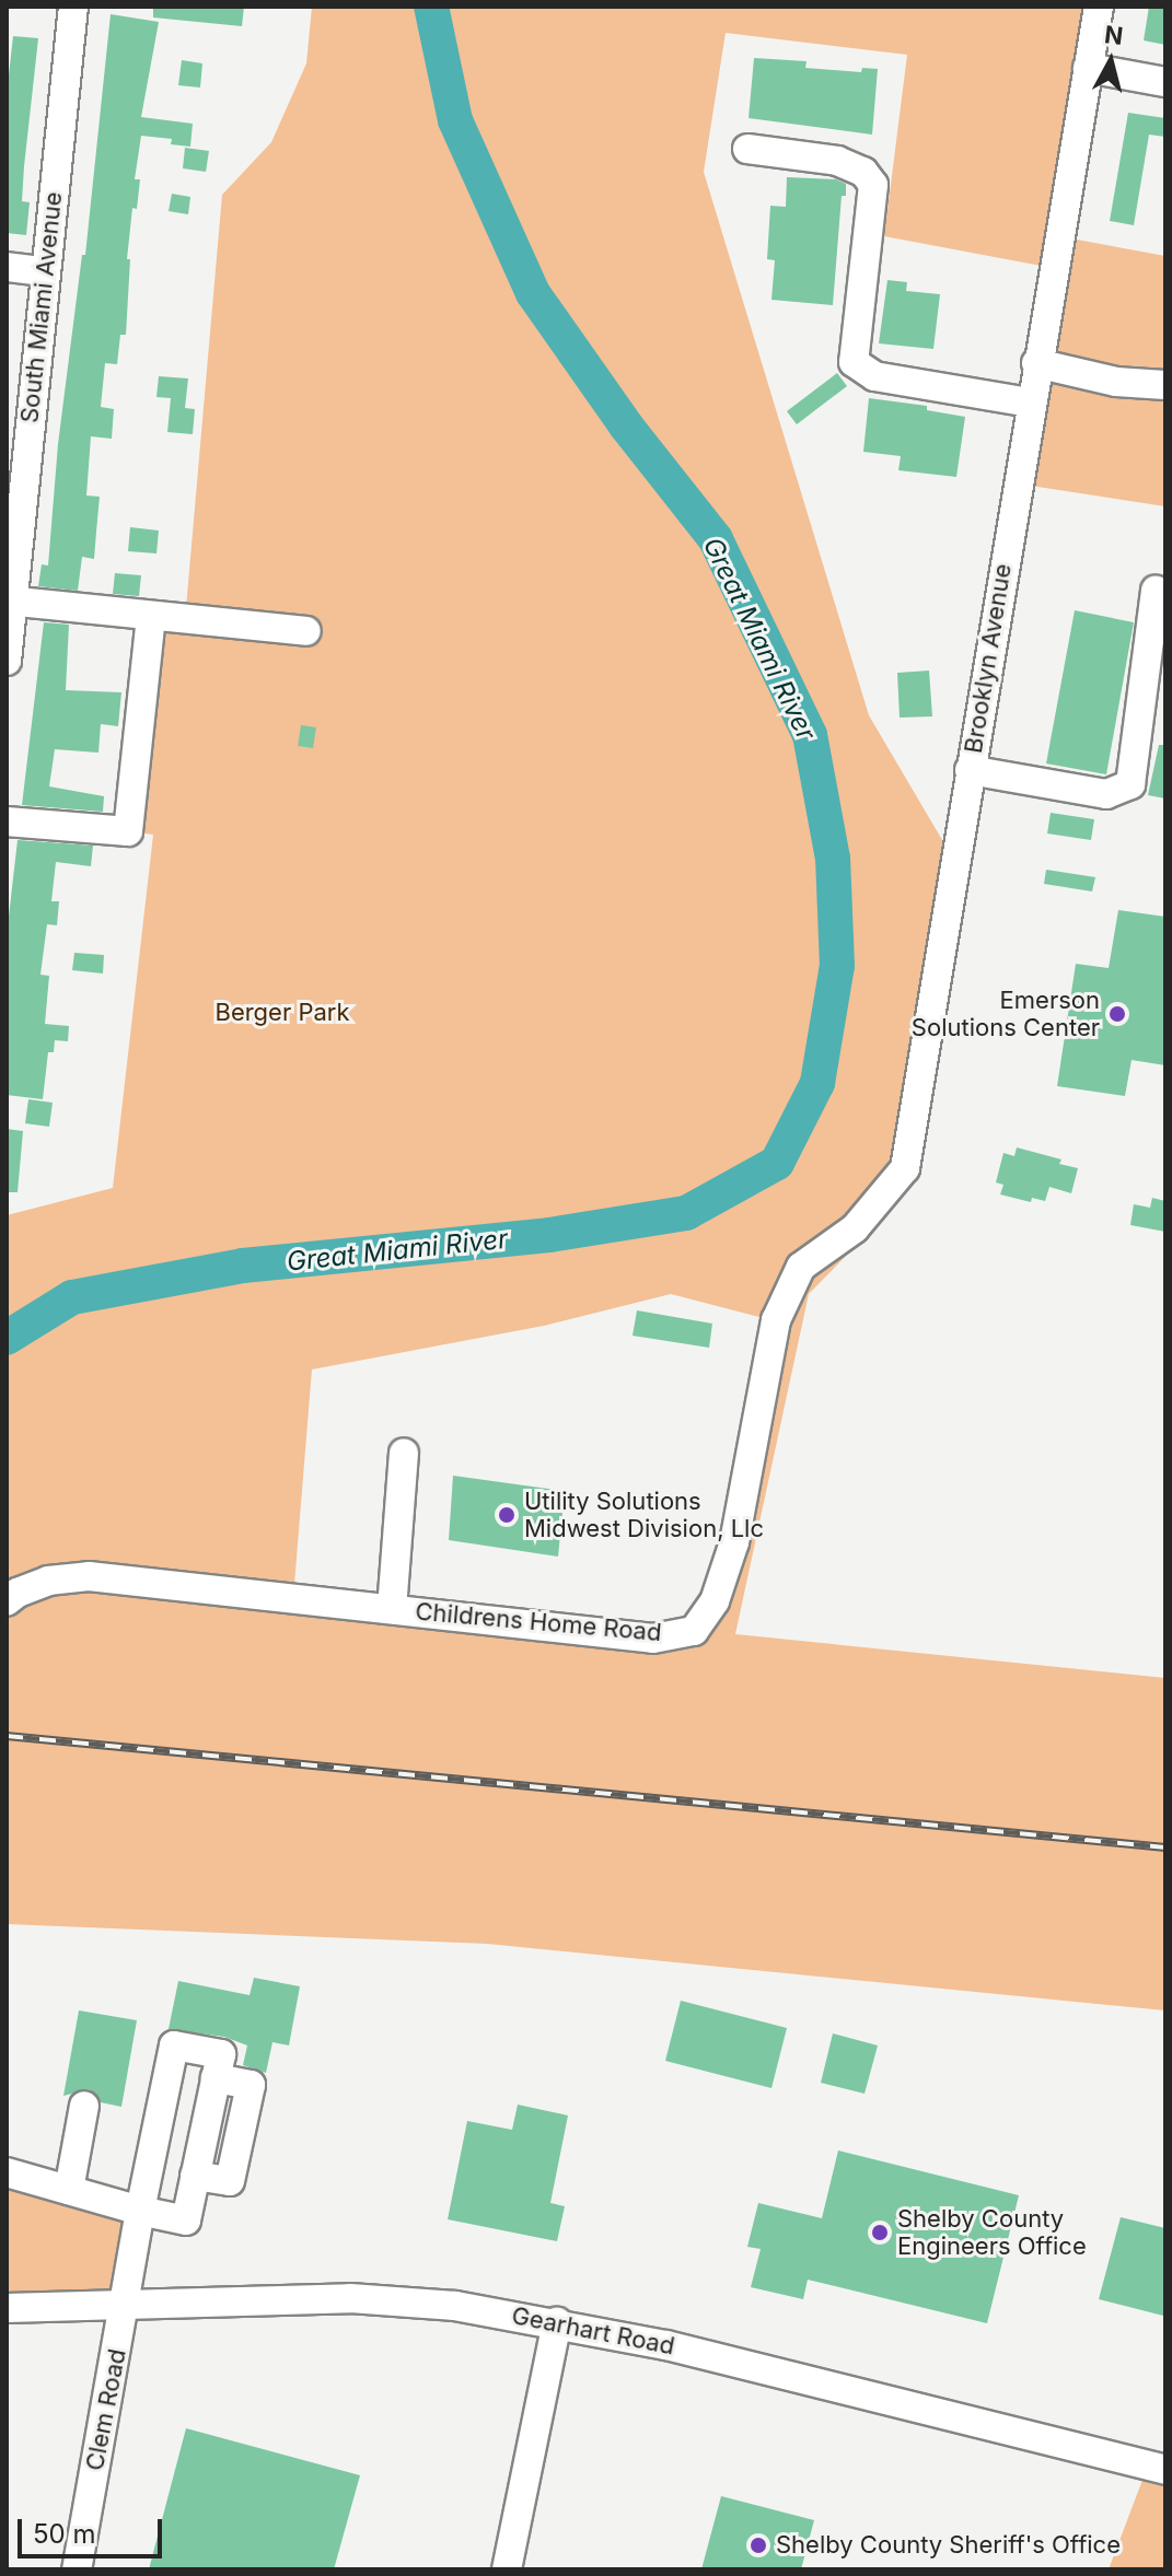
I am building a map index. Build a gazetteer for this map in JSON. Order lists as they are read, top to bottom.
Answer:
{
  "streets": {
    "street": [
      "South Miami Avenue",
      "Brooklyn Avenue",
      "Childrens Home Road",
      "Gearhart Road",
      "Clem Road"
    ]
  },
  "crossings": [
    ["Brooklyn Avenue", "Childrens Home Road"],
    ["Gearhart Road", "Clem Road"]
  ],
  "water": ["Great Miami River"],
  "parks": ["Berger Park"],
  "places": [
    "Emerson Solutions Center",
    "Utility Solutions Midwest Division, Llc",
    "Shelby County Engineers Office",
    "Shelby County Sheriff's Office"
  ],
  "scale_bar": "50 m",
  "north": "top"
}
